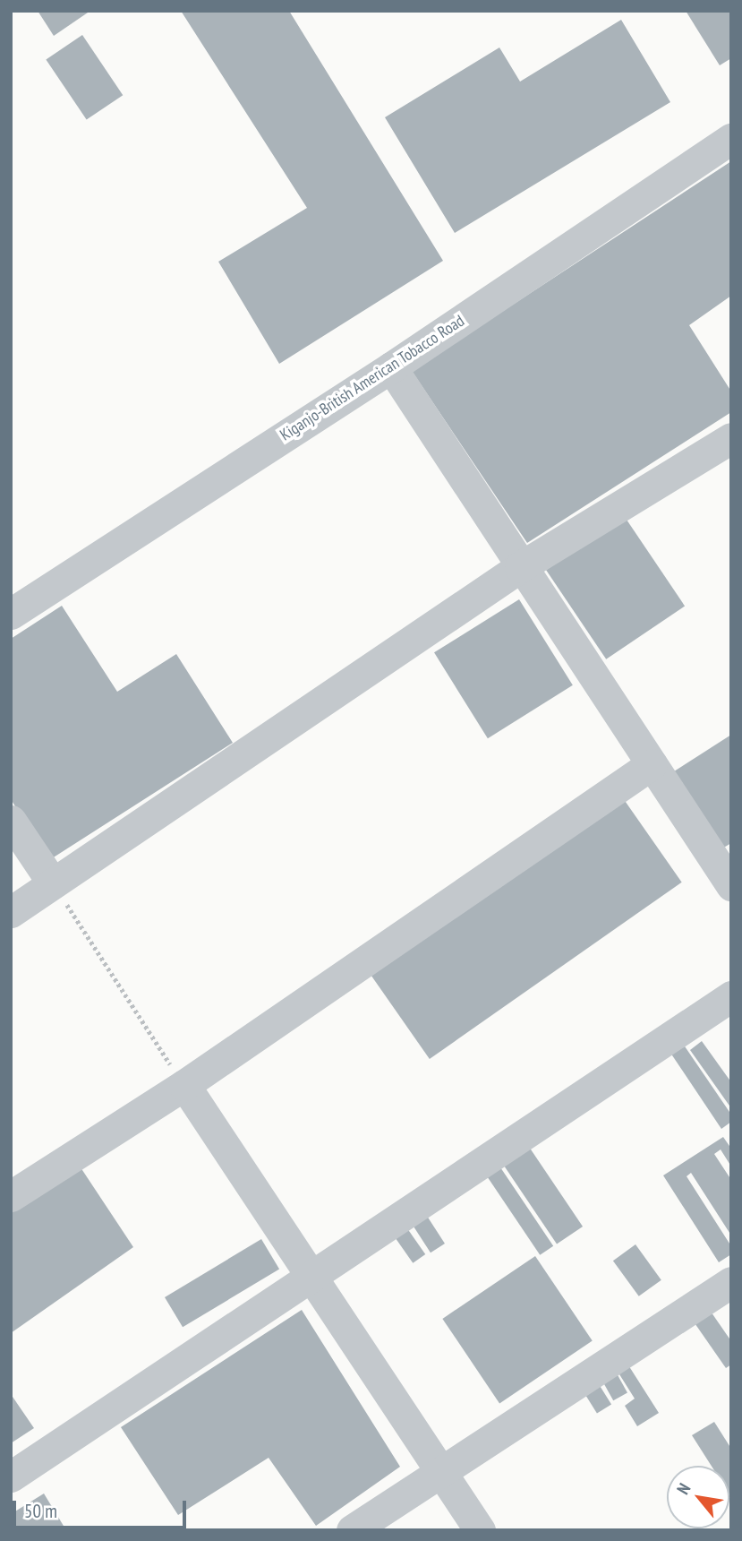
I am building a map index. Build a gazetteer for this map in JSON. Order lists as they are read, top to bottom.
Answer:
{
  "streets": {
    "street": ["Kiganjo-British American Tobacco Road"]
  },
  "scale_bar": "50 m",
  "north": "top left"
}
